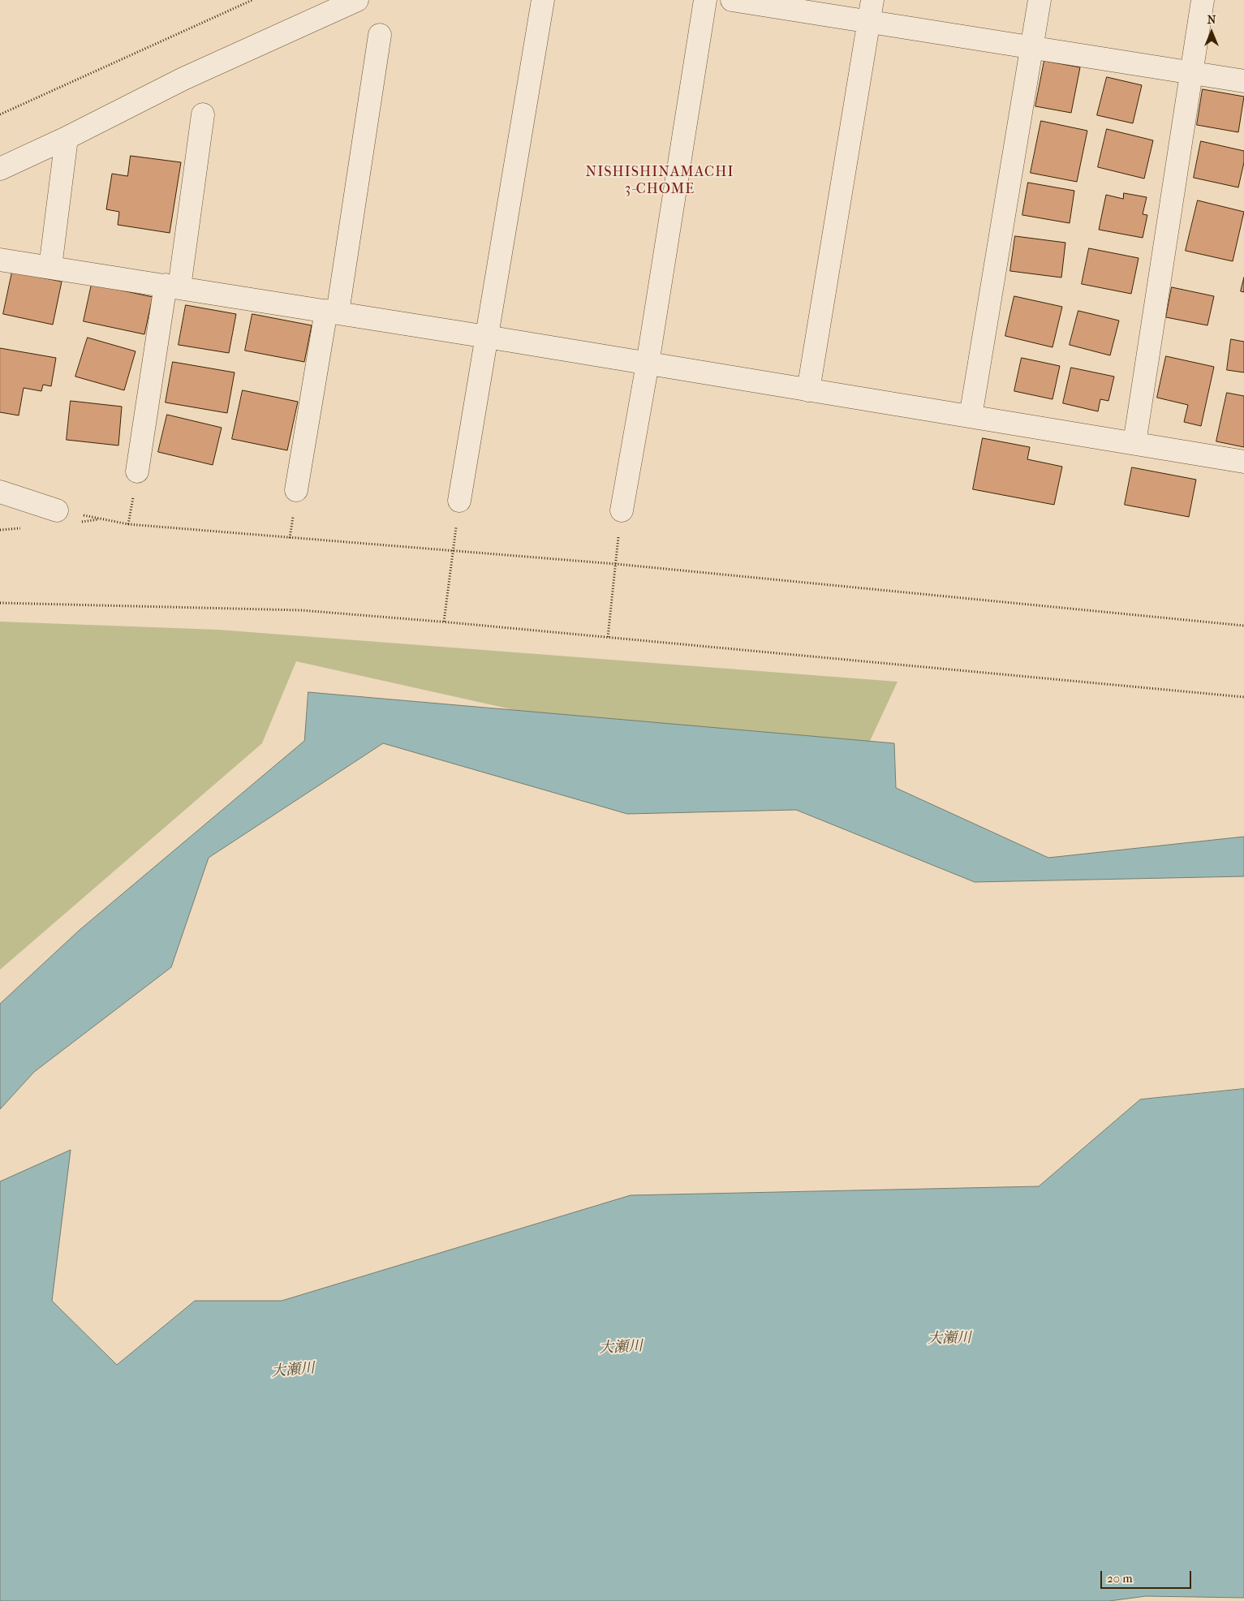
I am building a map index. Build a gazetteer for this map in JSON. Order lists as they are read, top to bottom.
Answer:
{
  "districts": ["NISHISHINAMACHI 3-CHOME"],
  "water": ["大瀬川"],
  "scale_bar": "20 m",
  "north": "top"
}
